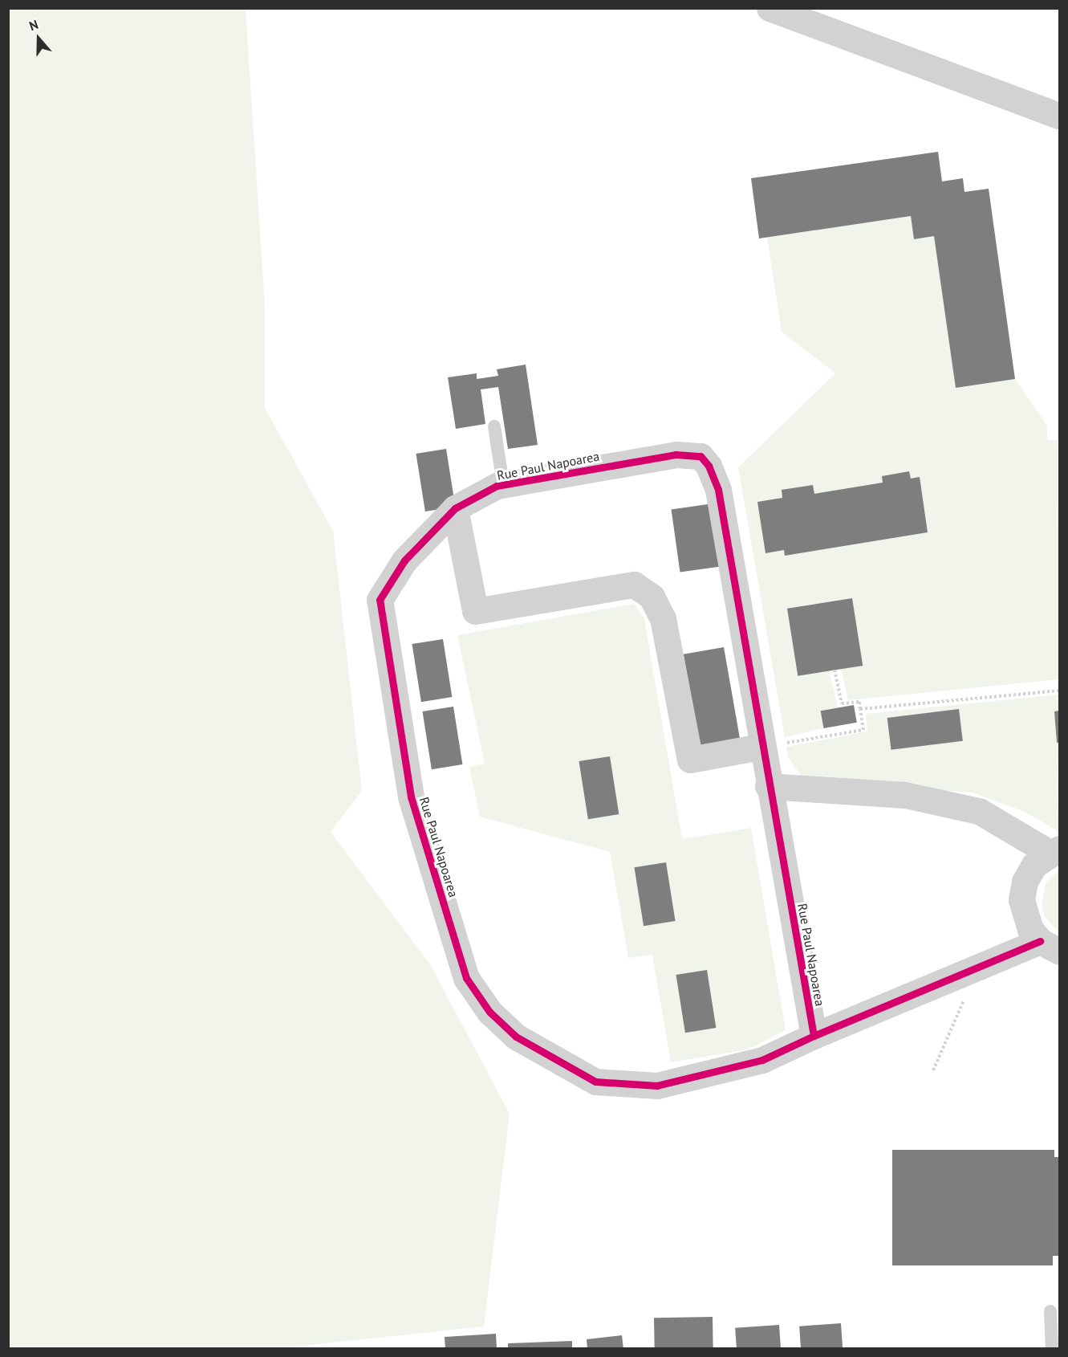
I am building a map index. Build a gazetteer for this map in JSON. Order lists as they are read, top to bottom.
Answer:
{
  "streets": {
    "street": ["Rue Paul Napoarea"]
  },
  "north": "top"
}
